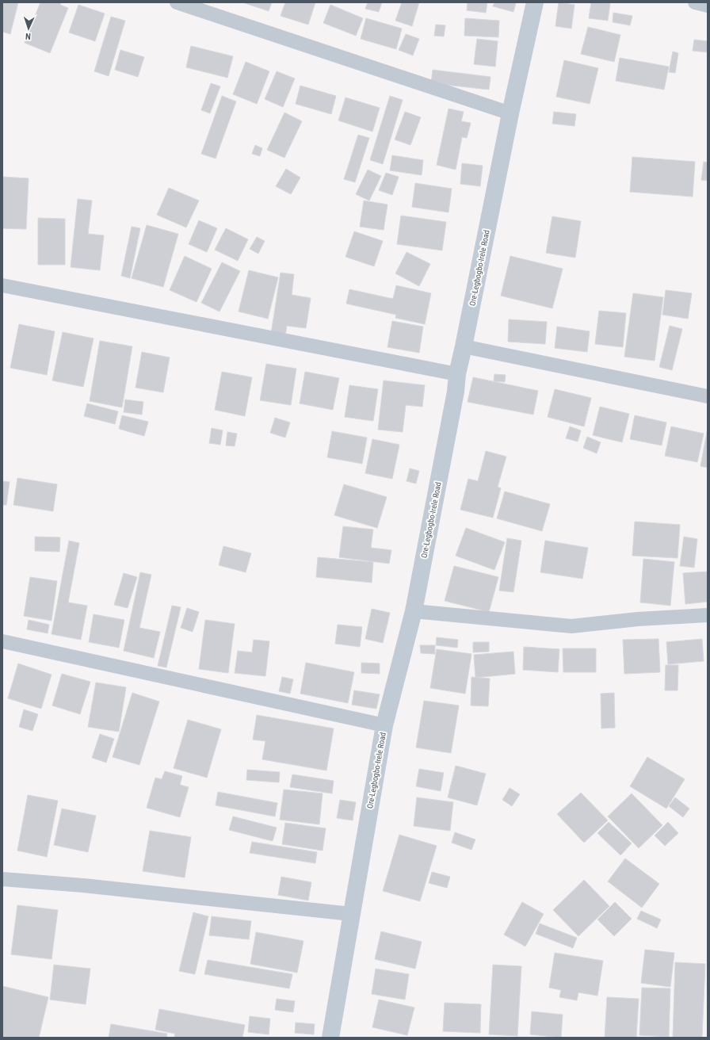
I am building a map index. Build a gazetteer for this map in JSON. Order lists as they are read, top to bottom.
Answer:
{
  "streets": {
    "main road": ["Ore-Legbogbo-Irele Road"]
  },
  "north": "bottom"
}
